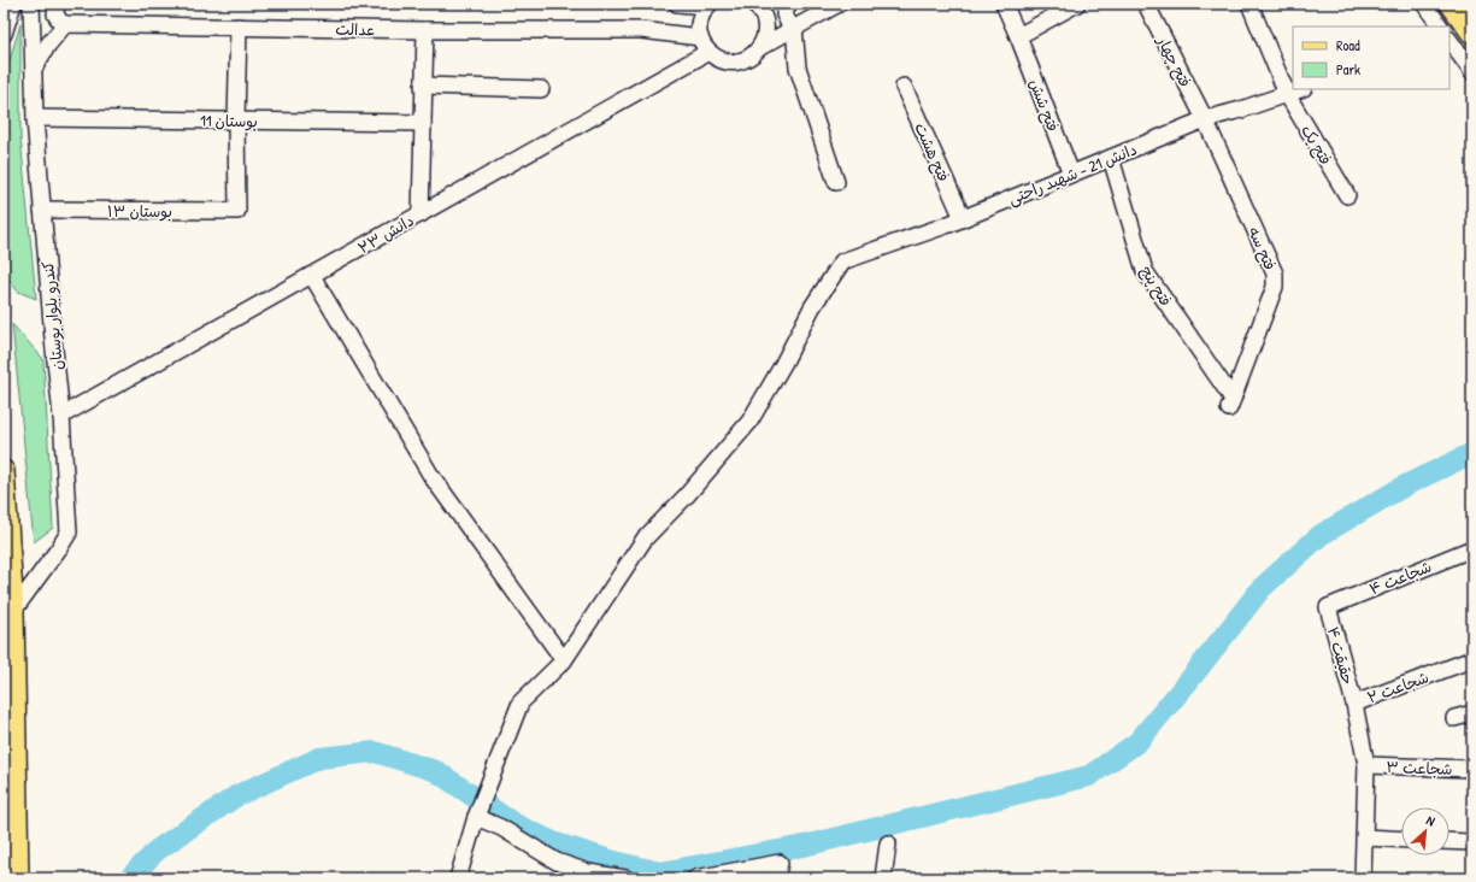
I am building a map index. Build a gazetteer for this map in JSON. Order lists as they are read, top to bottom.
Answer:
{
  "streets": {
    "street": [
      "عدالت",
      "فتح چهار",
      "فتح شش",
      "بوستان 11",
      "فتح یک",
      "فتح هشت",
      "دانش 21 - شهید راحتی",
      "بوستان ۱۳",
      "دانش ۲۳",
      "فتح سه",
      "فتح پنج",
      "کندرو بلوار بوستان",
      "شجاعت ۴",
      "حقیقت ۴",
      "شجاعت ۲",
      "شجاعت ۳"
    ]
  },
  "crossings": [
    ["فتح چهار", "دانش 21 - شهید راحتی"],
    ["فتح چهار", "فتح سه"],
    ["فتح شش", "دانش 21 - شهید راحتی"],
    ["بوستان 11", "بوستان ۱۳"],
    ["بوستان 11", "کندرو بلوار بوستان"],
    ["فتح یک", "دانش 21 - شهید راحتی"],
    ["فتح هشت", "دانش 21 - شهید راحتی"],
    ["دانش 21 - شهید راحتی", "فتح سه"],
    ["دانش 21 - شهید راحتی", "فتح پنج"],
    ["بوستان ۱۳", "کندرو بلوار بوستان"],
    ["دانش ۲۳", "کندرو بلوار بوستان"],
    ["فتح سه", "فتح پنج"],
    ["شجاعت ۴", "حقیقت ۴"],
    ["حقیقت ۴", "شجاعت ۲"],
    ["حقیقت ۴", "شجاعت ۳"]
  ],
  "legend": ["Road", "Park"],
  "north": "top right"
}
